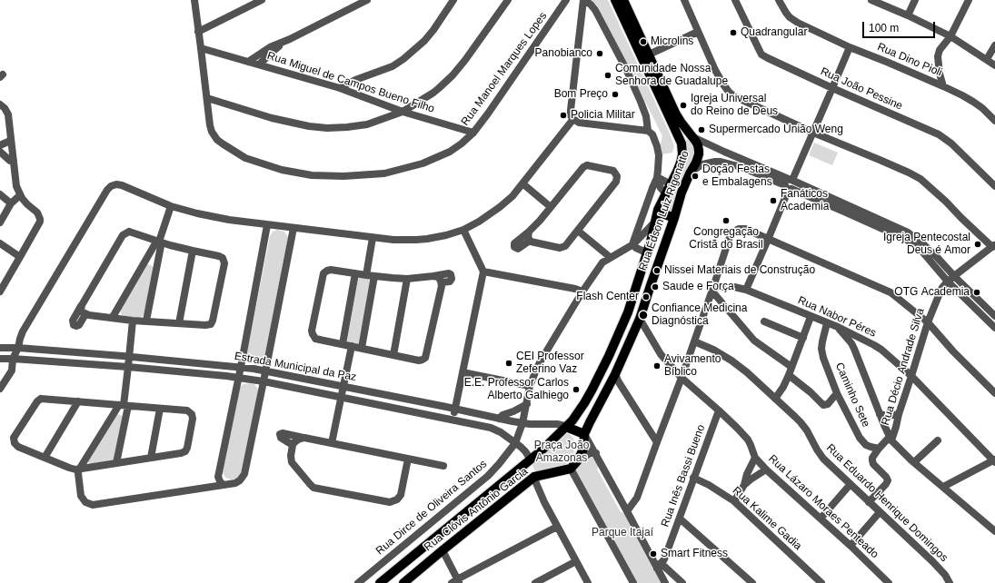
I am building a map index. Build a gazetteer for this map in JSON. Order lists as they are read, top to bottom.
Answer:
{
  "streets": {
    "main road": ["Rua Édson Luiz Rigonatto", "Rua Clóvis Antônio Garcia"],
    "street": [
      "Rua Dino Pioli",
      "Rua Manoel Marques Lopes",
      "Rua Miguel de Campos Bueno Filho",
      "Rua João Pessine",
      "Rua Nabor Péres",
      "Estrada Municipal da Paz",
      "Rua Décio Andrade Silva",
      "Caminho Sete",
      "Rua Inês Bassi Bueno",
      "Rua Eduardo Henrique Domingos",
      "Rua Lázaro Moraes Penteado",
      "Rua Dirce de Oliveira Santos",
      "Rua Kalime Gadia"
    ]
  },
  "crossings": [
    ["Rua Manoel Marques Lopes", "Rua Miguel de Campos Bueno Filho"],
    ["Rua Édson Luiz Rigonatto", "Rua Lázaro Moraes Penteado"],
    ["Rua Nabor Péres", "Rua Décio Andrade Silva"],
    ["Rua Nabor Péres", "Caminho Sete"],
    ["Estrada Municipal da Paz", "Rua Dirce de Oliveira Santos"],
    ["Estrada Municipal da Paz", "Rua Clóvis Antônio Garcia"],
    ["Rua Inês Bassi Bueno", "Rua Lázaro Moraes Penteado"],
    ["Rua Inês Bassi Bueno", "Rua Kalime Gadia"],
    ["Rua Dirce de Oliveira Santos", "Rua Clóvis Antônio Garcia"]
  ],
  "parks": ["Praça João Amazonas", "Parque Itajaí"],
  "places": [
    "Quadrangular",
    "Microlins",
    "Panobianco",
    "Comunidade Nossa Senhora de Guadalupe",
    "Bom Preço",
    "Igreja Universal do Reino de Deus",
    "Policia Militar",
    "Supermercado União Weng",
    "Doção Festas e Embalagens",
    "Fanáticos Academia",
    "Congregação Cristã do Brasil",
    "Igreja Pentecostal Deus é Amor",
    "Nissei Materiais de Construção",
    "Saude e Força",
    "OTG Academia",
    "Flash Center",
    "Confiance Medicina Diagnóstica",
    "CEI Professor Zeferino Vaz",
    "Avivamento Bíblico",
    "E.E. Professor Carlos Alberto Galhiego",
    "Smart Fitness"
  ],
  "scale_bar": "100 m"
}
